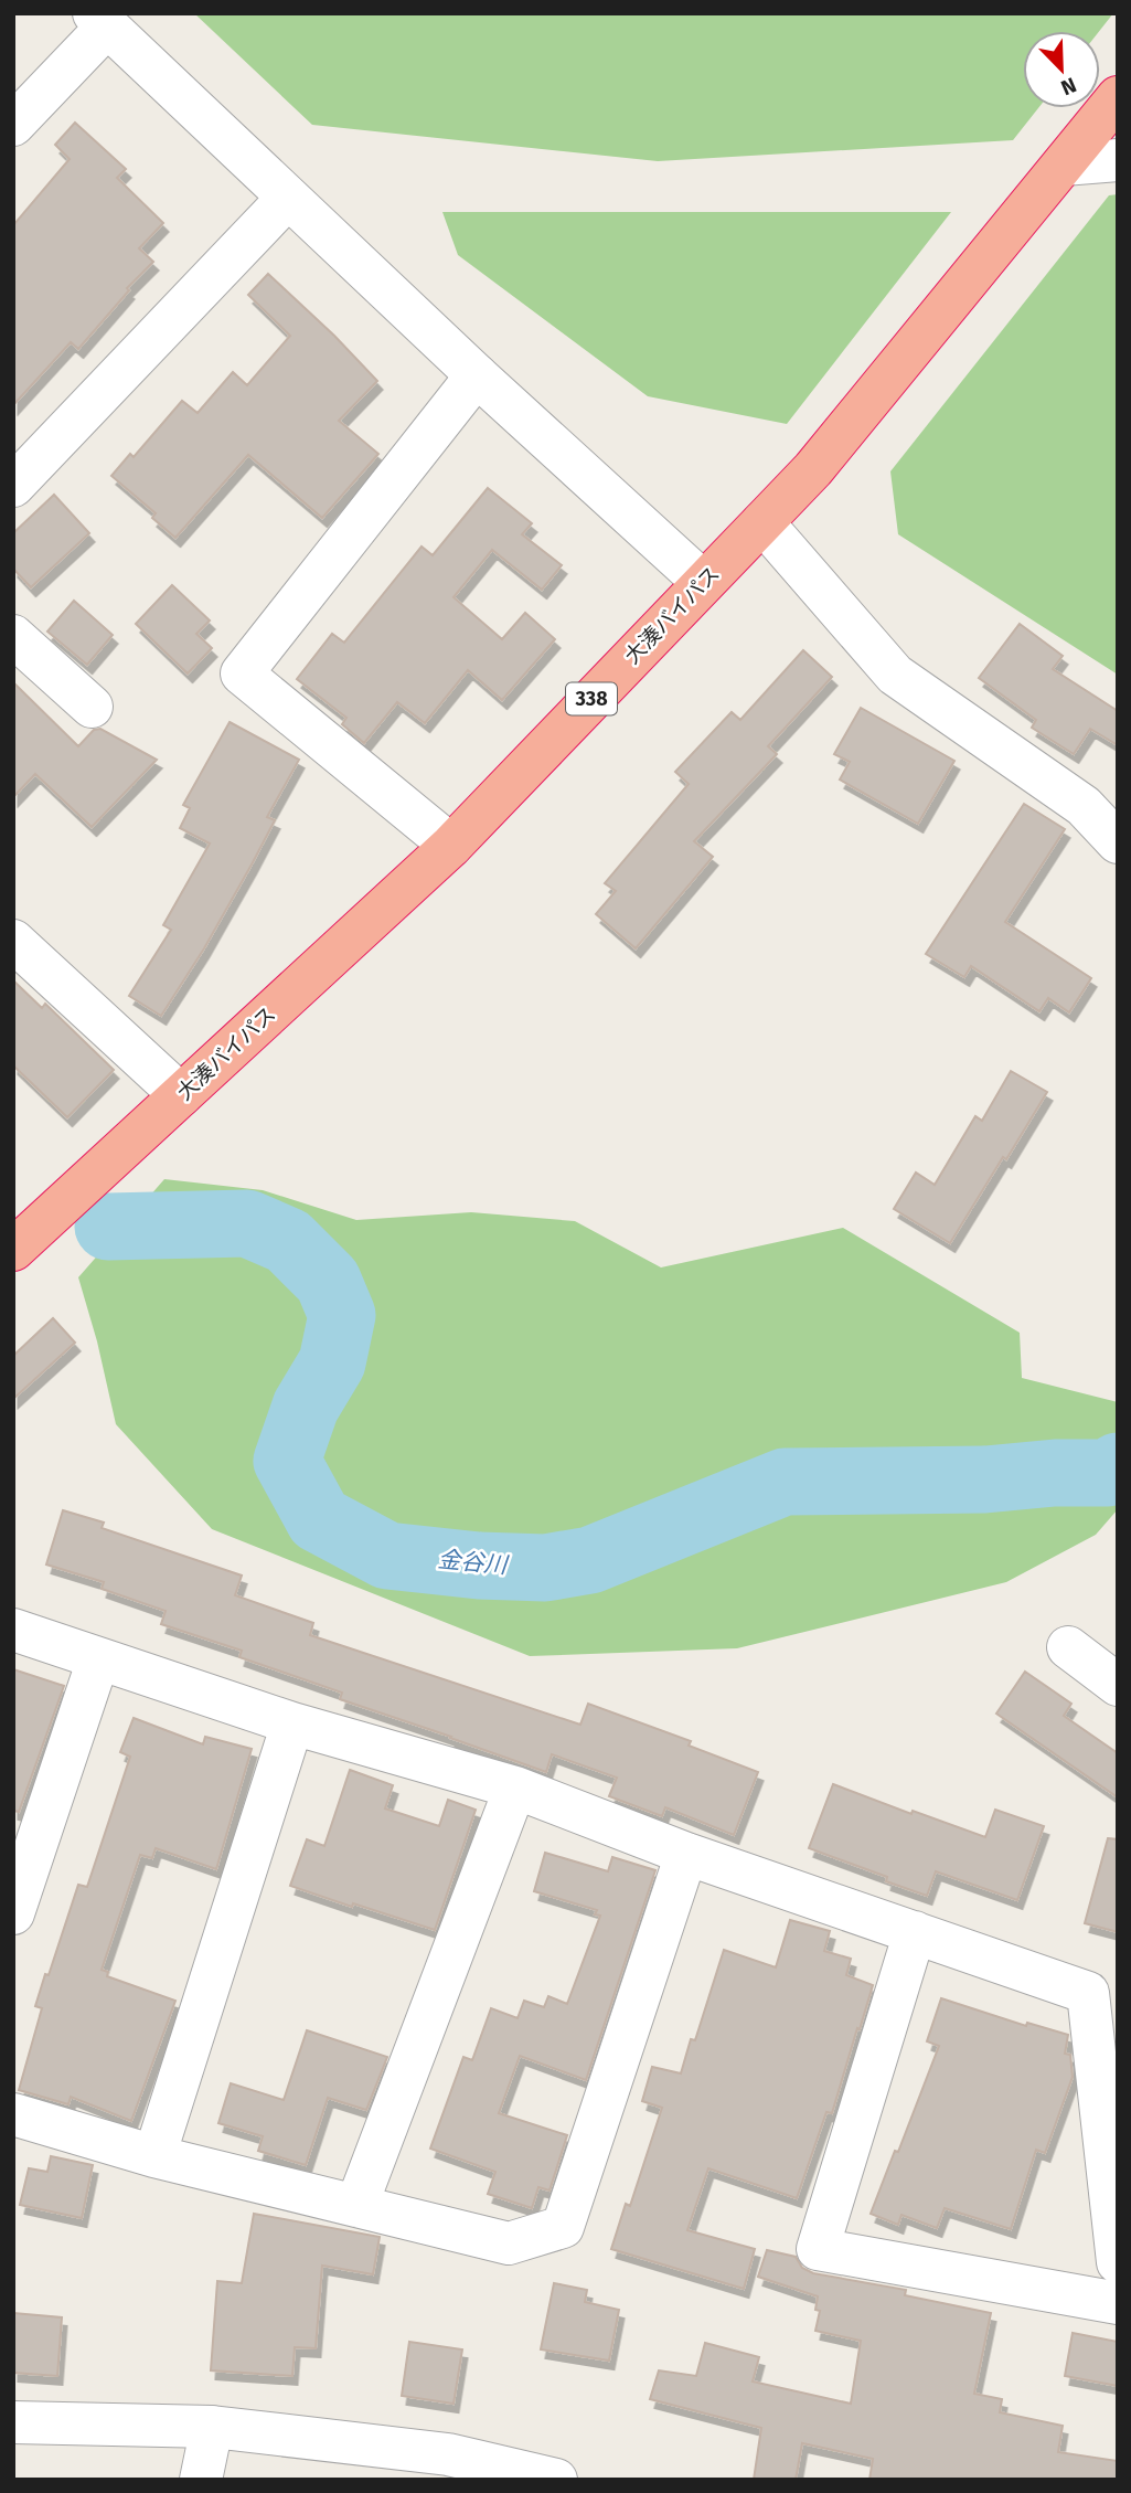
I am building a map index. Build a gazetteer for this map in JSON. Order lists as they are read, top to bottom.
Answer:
{
  "streets": {
    "highway": ["大湊バイパス", "338"]
  },
  "water": ["金谷川"],
  "north": "bottom right"
}
